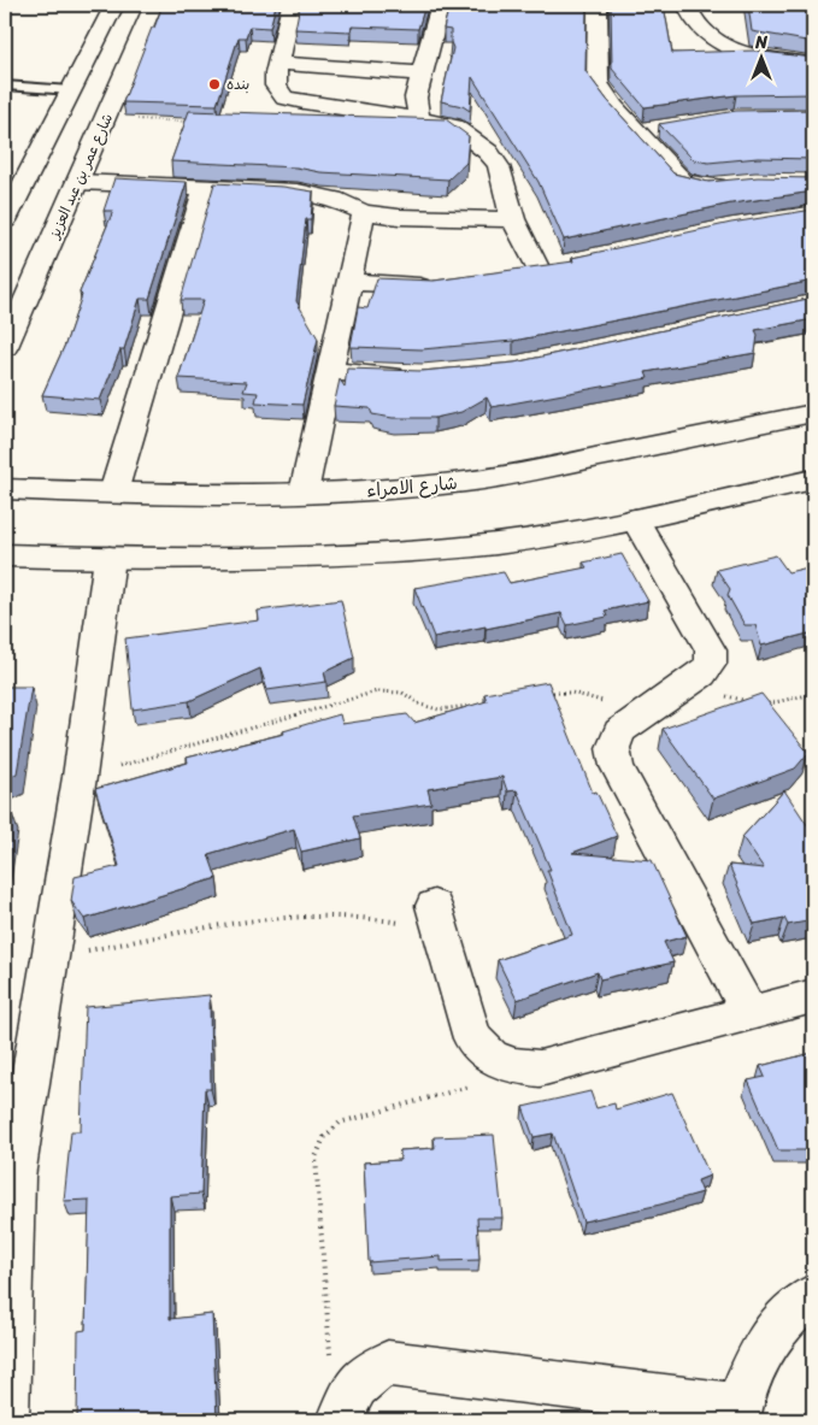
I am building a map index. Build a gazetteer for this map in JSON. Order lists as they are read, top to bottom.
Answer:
{
  "streets": {
    "street": ["شارع عمر بن عبد العزيز", "شارع الامراء"]
  },
  "places": ["بنده"],
  "north": "top"
}
